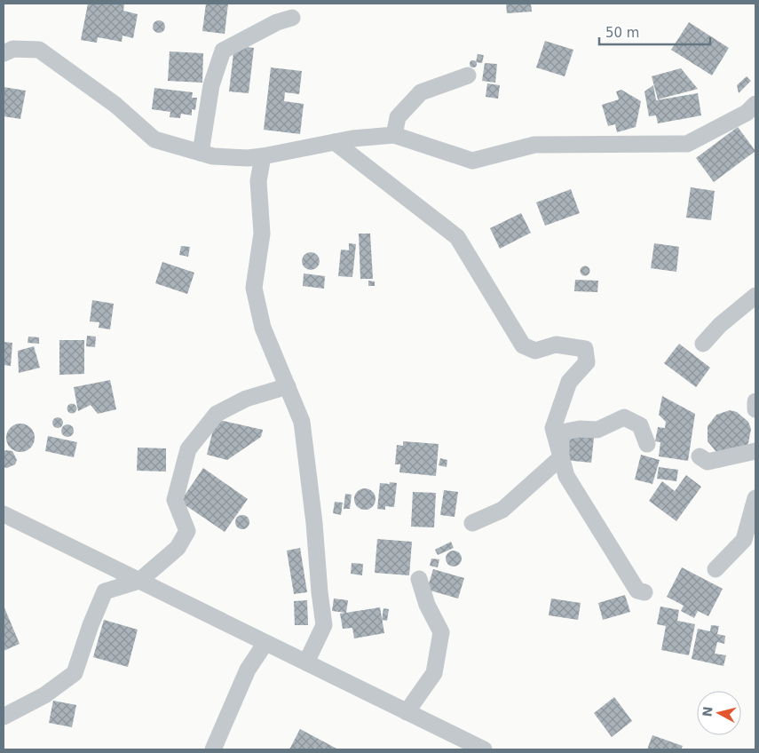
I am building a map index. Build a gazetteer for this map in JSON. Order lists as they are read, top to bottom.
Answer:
{
  "scale_bar": "50 m",
  "north": "left"
}
